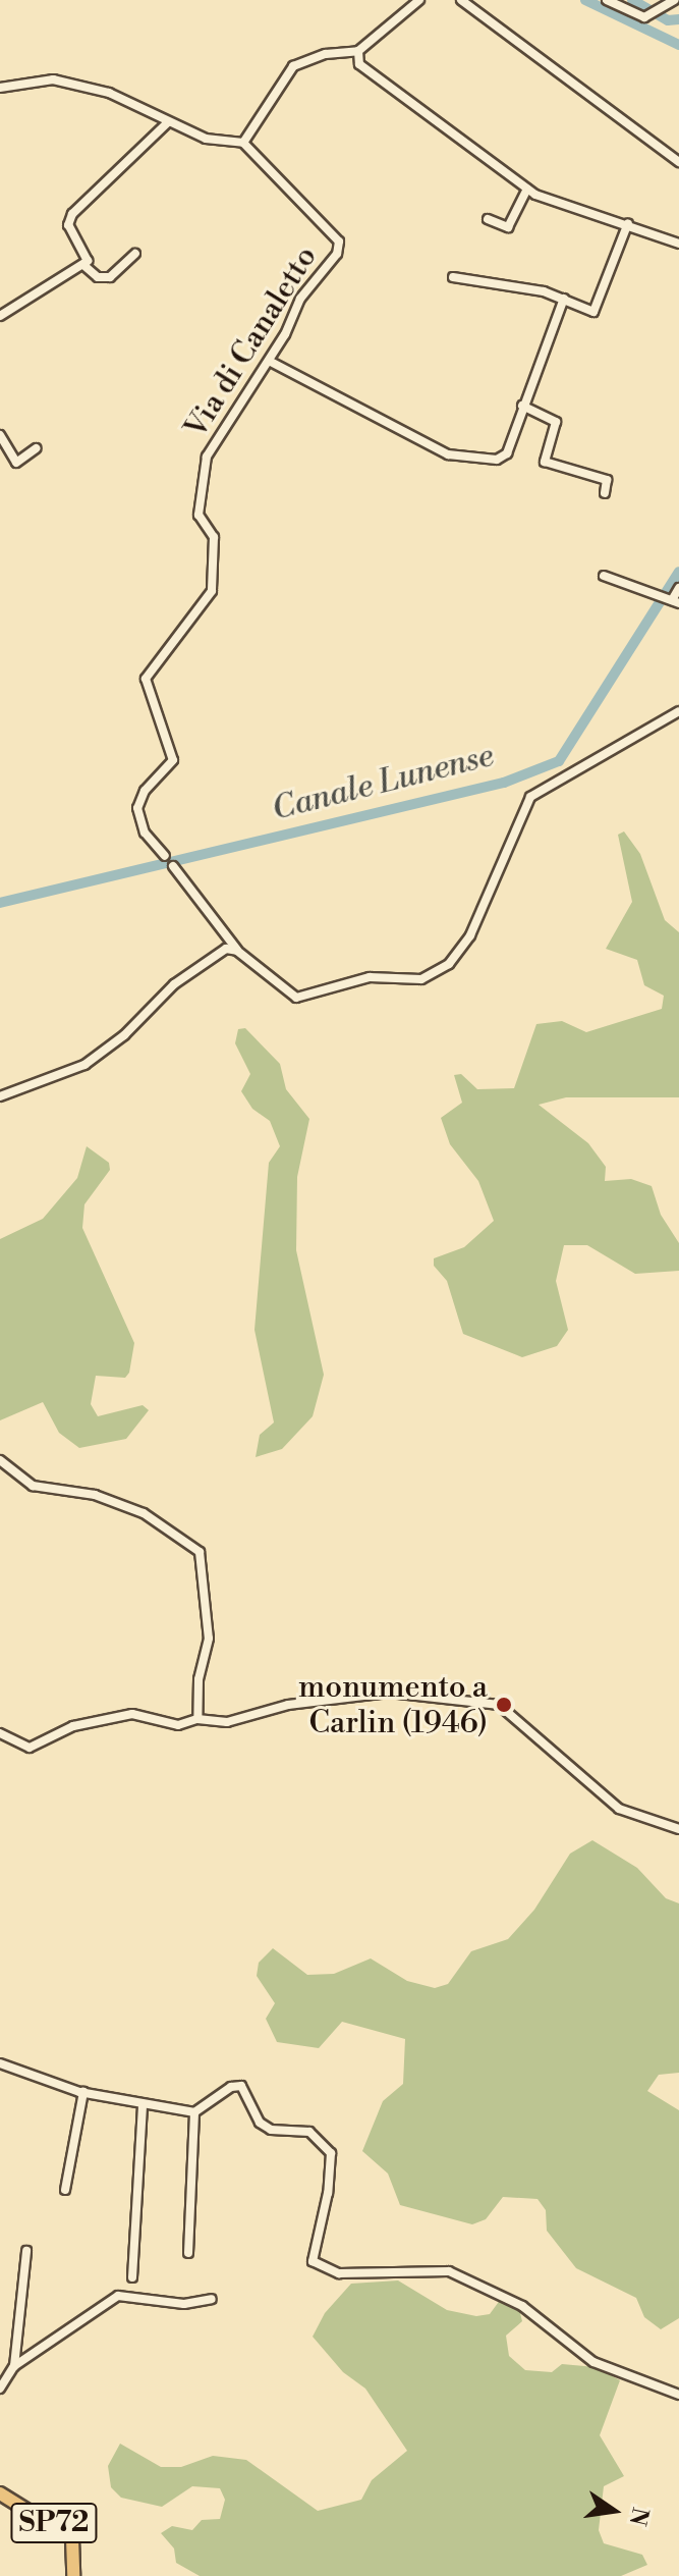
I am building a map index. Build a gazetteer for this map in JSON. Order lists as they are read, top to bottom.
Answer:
{
  "streets": {
    "main road": ["SP72"],
    "street": ["Via di Canaletto"]
  },
  "water": ["Canale Lunense"],
  "places": ["monumento a Carlin (1946)"],
  "north": "right"
}
